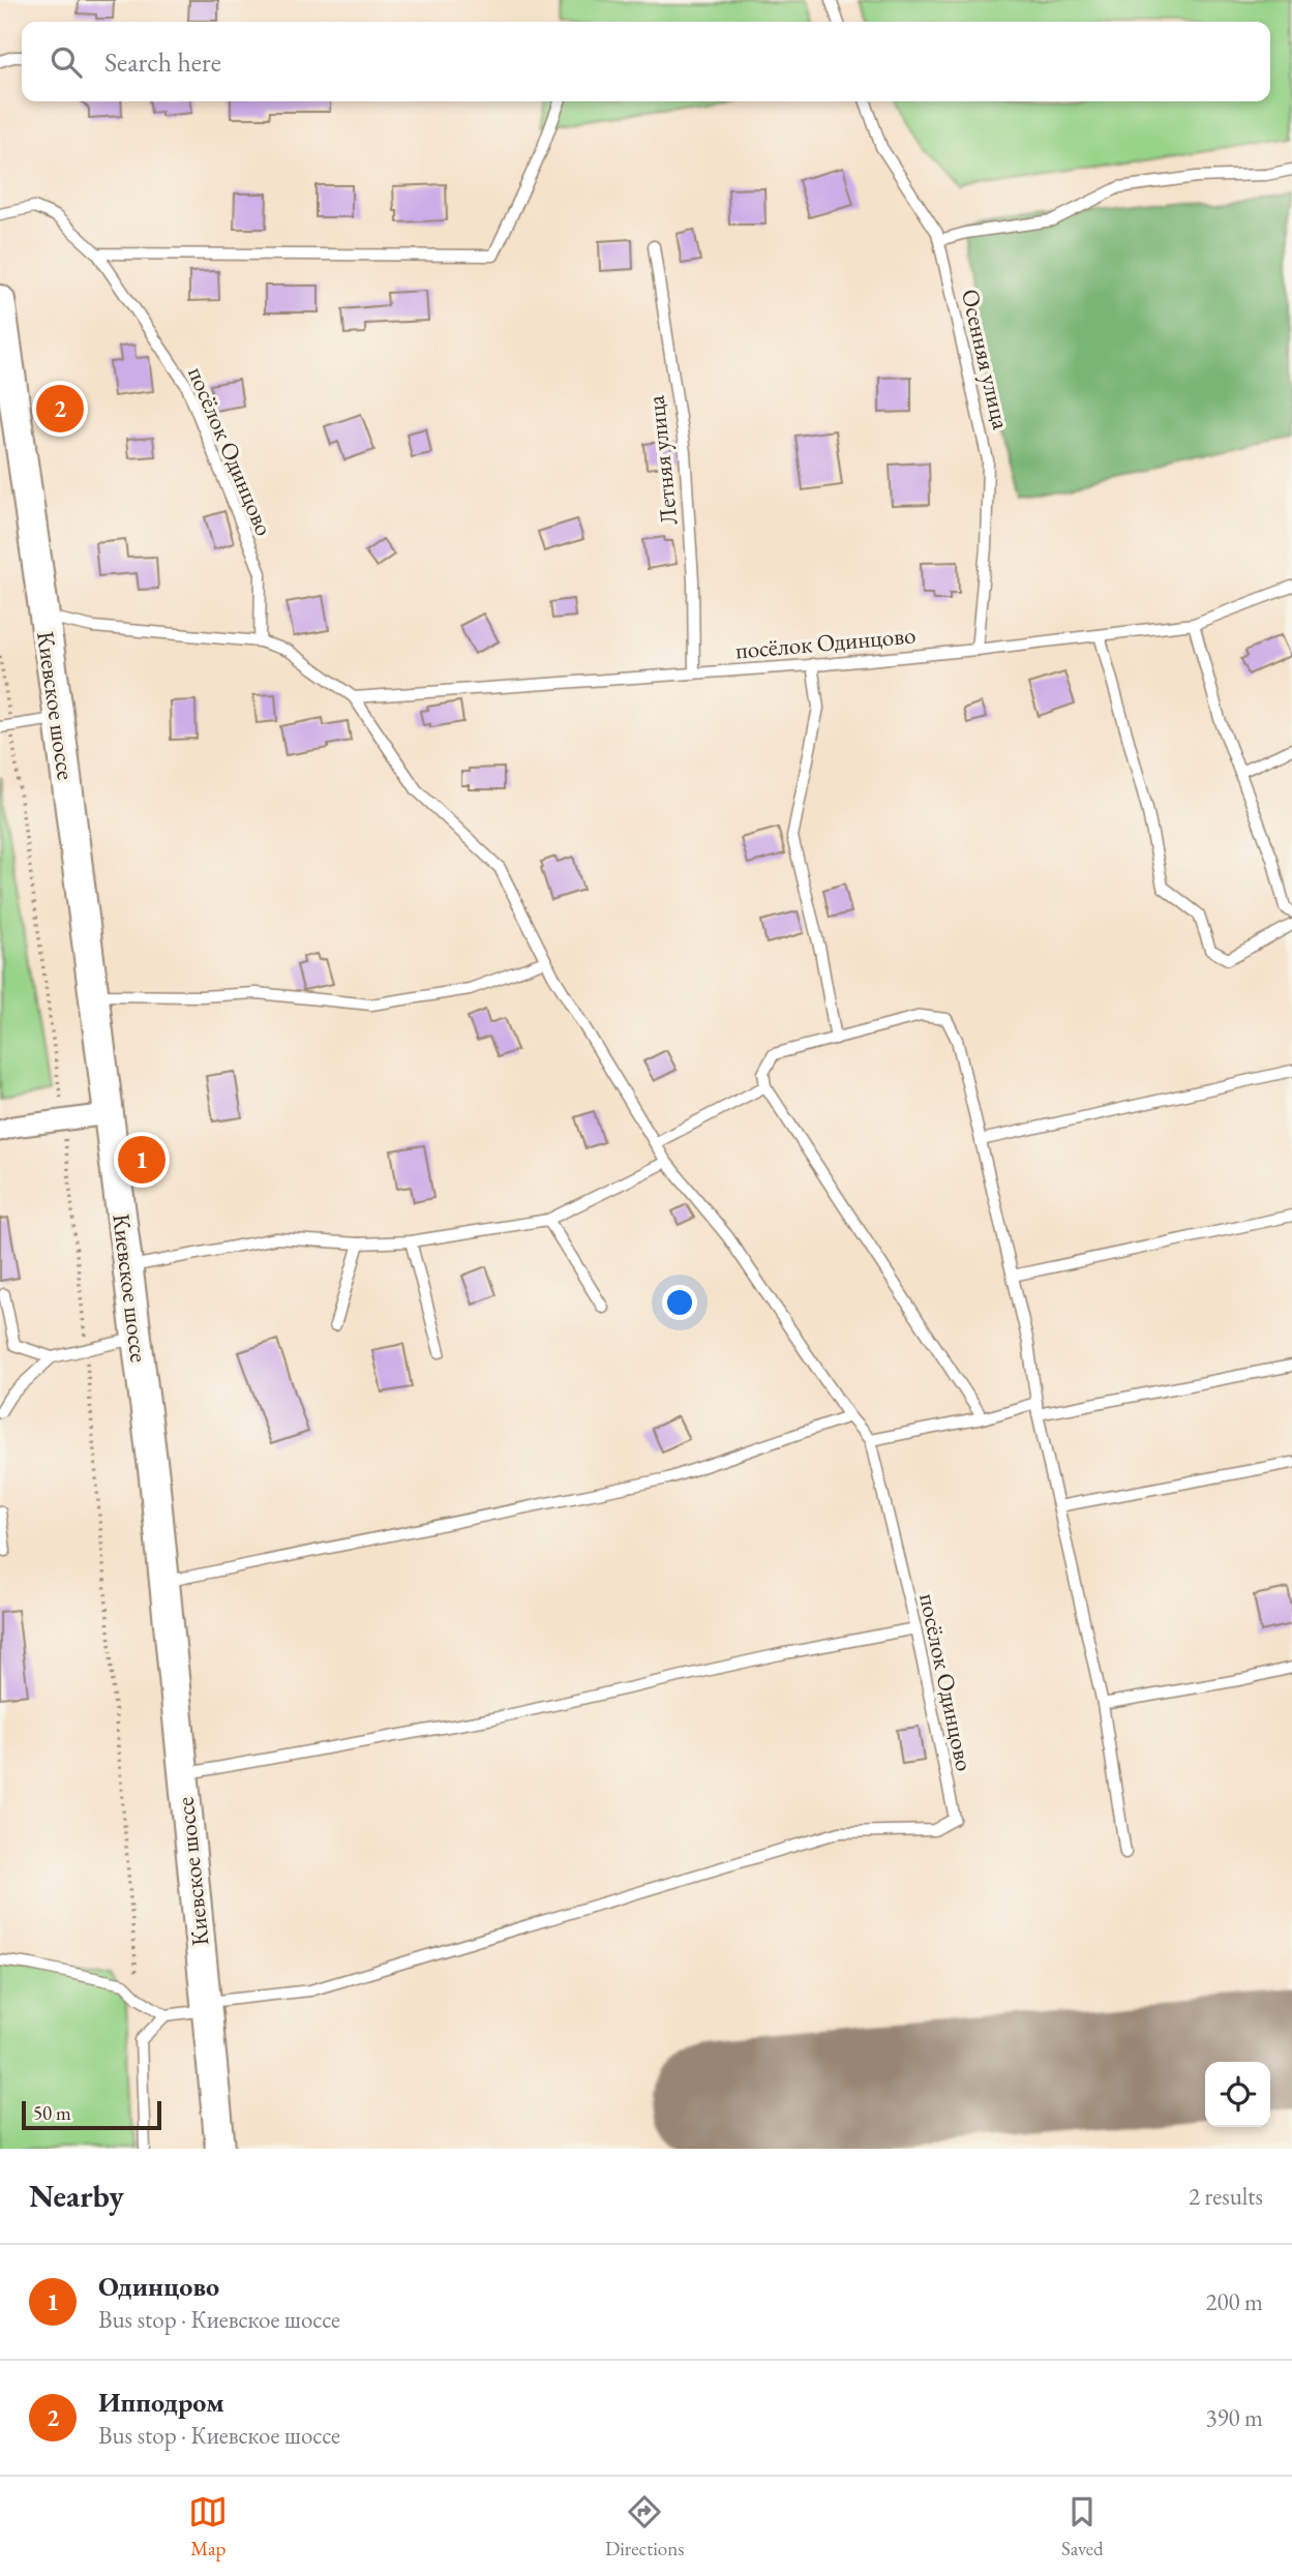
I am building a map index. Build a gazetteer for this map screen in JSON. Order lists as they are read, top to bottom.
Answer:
{
  "streets": {
    "main road": ["Киевское шоссе"],
    "lane": ["Осенняя улица", "посёлок Одинцово", "Летняя улица"]
  },
  "crossings": [
    ["Осенняя улица", "посёлок Одинцово"],
    ["посёлок Одинцово", "Летняя улица"],
    ["посёлок Одинцово", "Киевское шоссе"]
  ],
  "scale_bar": "50 m",
  "page": {
    "search": "Search here",
    "pins": ["2", "1"],
    "scale": "50 m",
    "heading": ["Nearby", "2 results"],
    "list": [
      {
        "mark": "1",
        "name": "Одинцово",
        "note": "Bus stop · Киевское шоссе",
        "value": "200 m"
      },
      {
        "mark": "2",
        "name": "Ипподром",
        "note": "Bus stop · Киевское шоссе",
        "value": "390 m"
      }
    ],
    "nav": ["Map", "Directions", "Saved"]
  }
}
